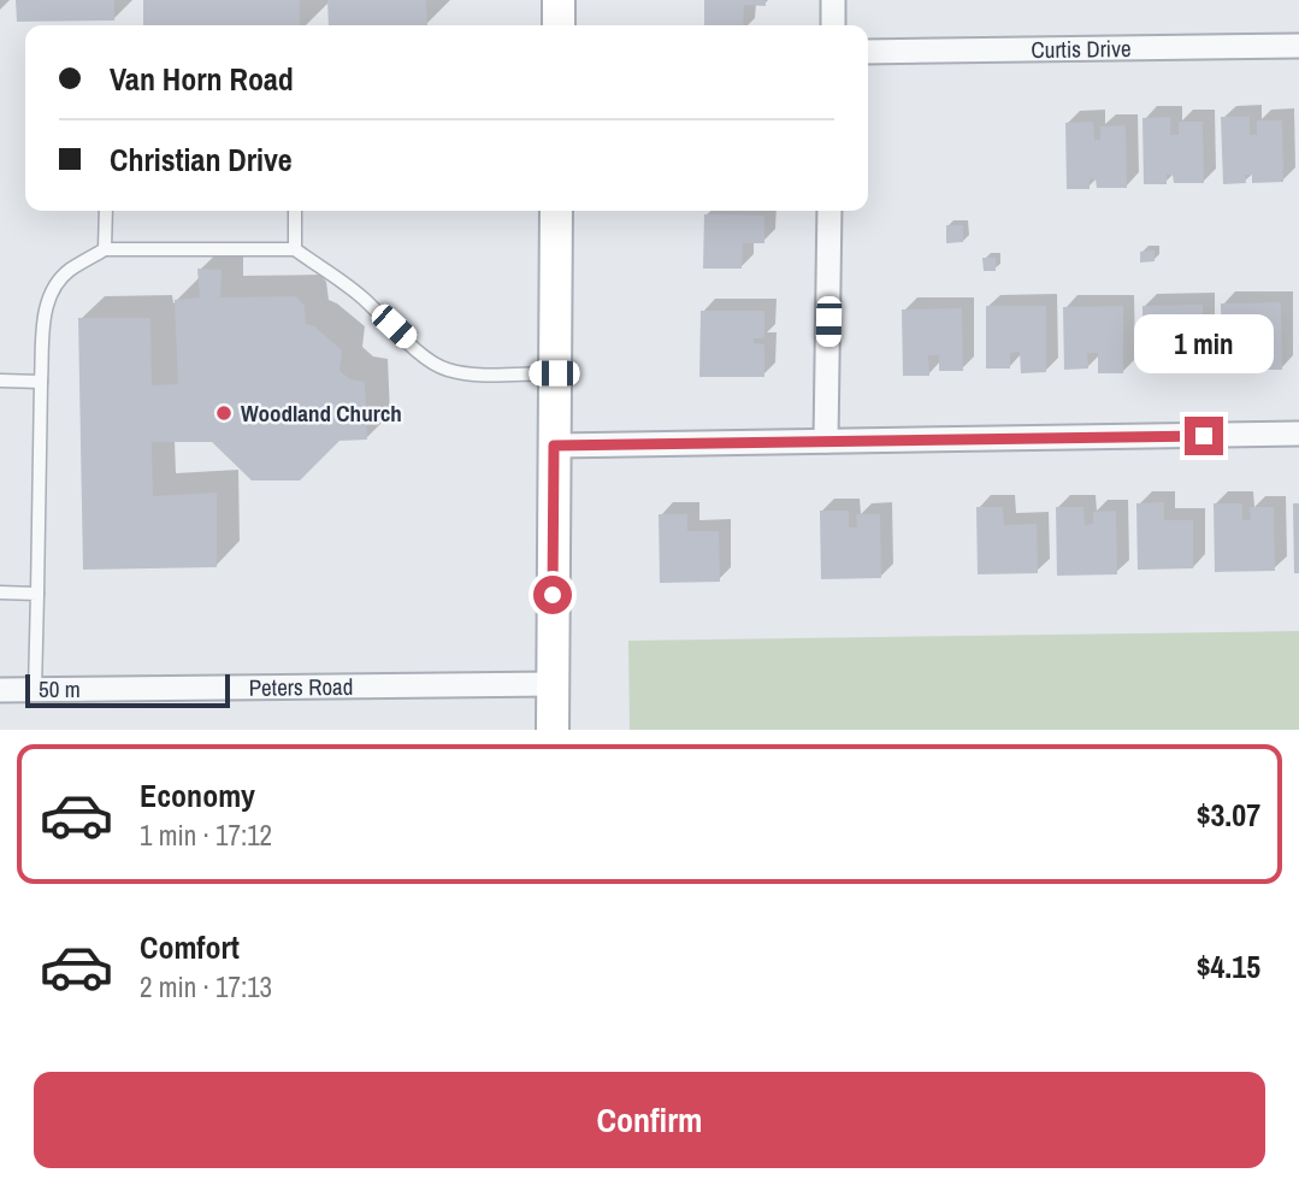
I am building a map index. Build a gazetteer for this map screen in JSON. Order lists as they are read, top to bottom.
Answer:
{
  "streets": {
    "street": ["Curtis Drive", "Peters Road"]
  },
  "places": ["Woodland Church"],
  "scale_bar": "50 m",
  "page": {
    "banner": ["Van Horn Road", "Christian Drive"],
    "bubble": "1 min",
    "scale": "50 m",
    "list": [
      {
        "name": "Economy",
        "note": "1 min · 17:12",
        "value": "$3.07"
      },
      {
        "name": "Comfort",
        "note": "2 min · 17:13",
        "value": "$4.15"
      }
    ],
    "buttons": "Confirm"
  }
}
